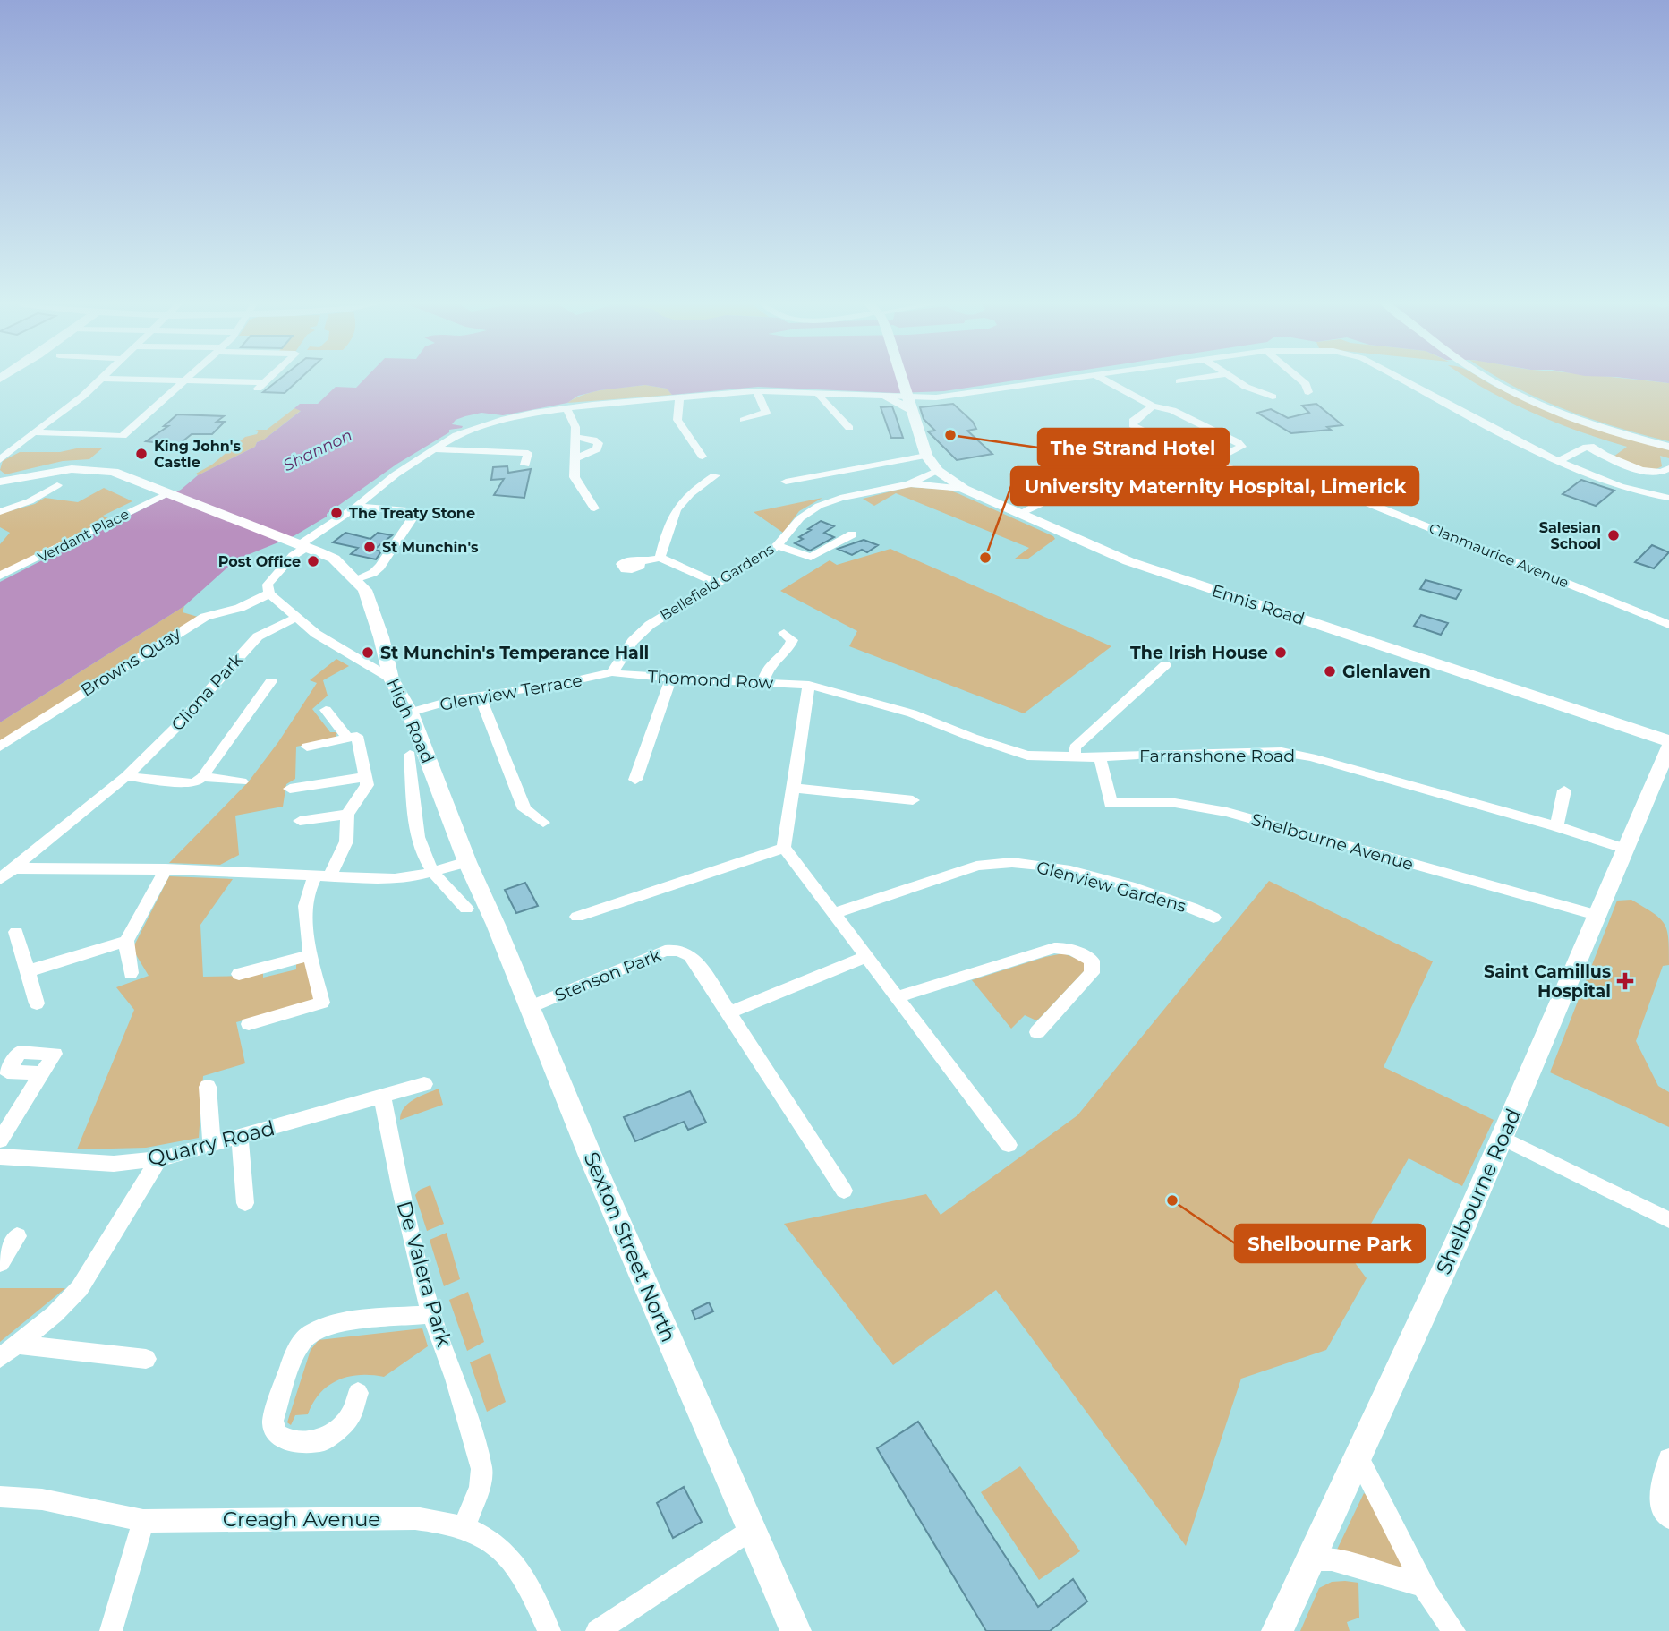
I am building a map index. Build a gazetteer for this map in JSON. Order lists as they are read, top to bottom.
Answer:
{
  "streets": {
    "main road": [
      "Ennis Road",
      "High Road",
      "Shelbourne Road",
      "Sexton Street North"
    ],
    "street": [
      "Verdant Place",
      "Clanmaurice Avenue",
      "Bellefield Gardens",
      "Browns Quay",
      "Thomond Row",
      "Cliona Park",
      "Glenview Terrace",
      "Farranshone Road",
      "Shelbourne Avenue",
      "Glenview Gardens",
      "Stenson Park",
      "Quarry Road",
      "De Valera Park",
      "Creagh Avenue"
    ]
  },
  "crossings": [
    ["Verdant Place", "High Road"],
    ["Bellefield Gardens", "Ennis Road"],
    ["Bellefield Gardens", "Thomond Row"],
    ["Bellefield Gardens", "Glenview Terrace"],
    ["Thomond Row", "Glenview Terrace"],
    ["Thomond Row", "Farranshone Road"],
    ["Glenview Terrace", "High Road"],
    ["High Road", "Sexton Street North"],
    ["Farranshone Road", "Shelbourne Avenue"],
    ["Farranshone Road", "Shelbourne Road"],
    ["Shelbourne Avenue", "Shelbourne Road"],
    ["Stenson Park", "Sexton Street North"],
    ["Quarry Road", "De Valera Park"],
    ["De Valera Park", "Creagh Avenue"]
  ],
  "water": ["Shannon"],
  "places": {
    "other": [
      "The Strand Hotel",
      "King John's Castle",
      "The Treaty Stone",
      "Salesian School",
      "St Munchin's",
      "University Maternity Hospital, Limerick",
      "Post Office",
      "St Munchin's Temperance Hall",
      "The Irish House",
      "Glenlaven",
      "Shelbourne Park"
    ],
    "health": ["Saint Camillus Hospital"]
  }
}
